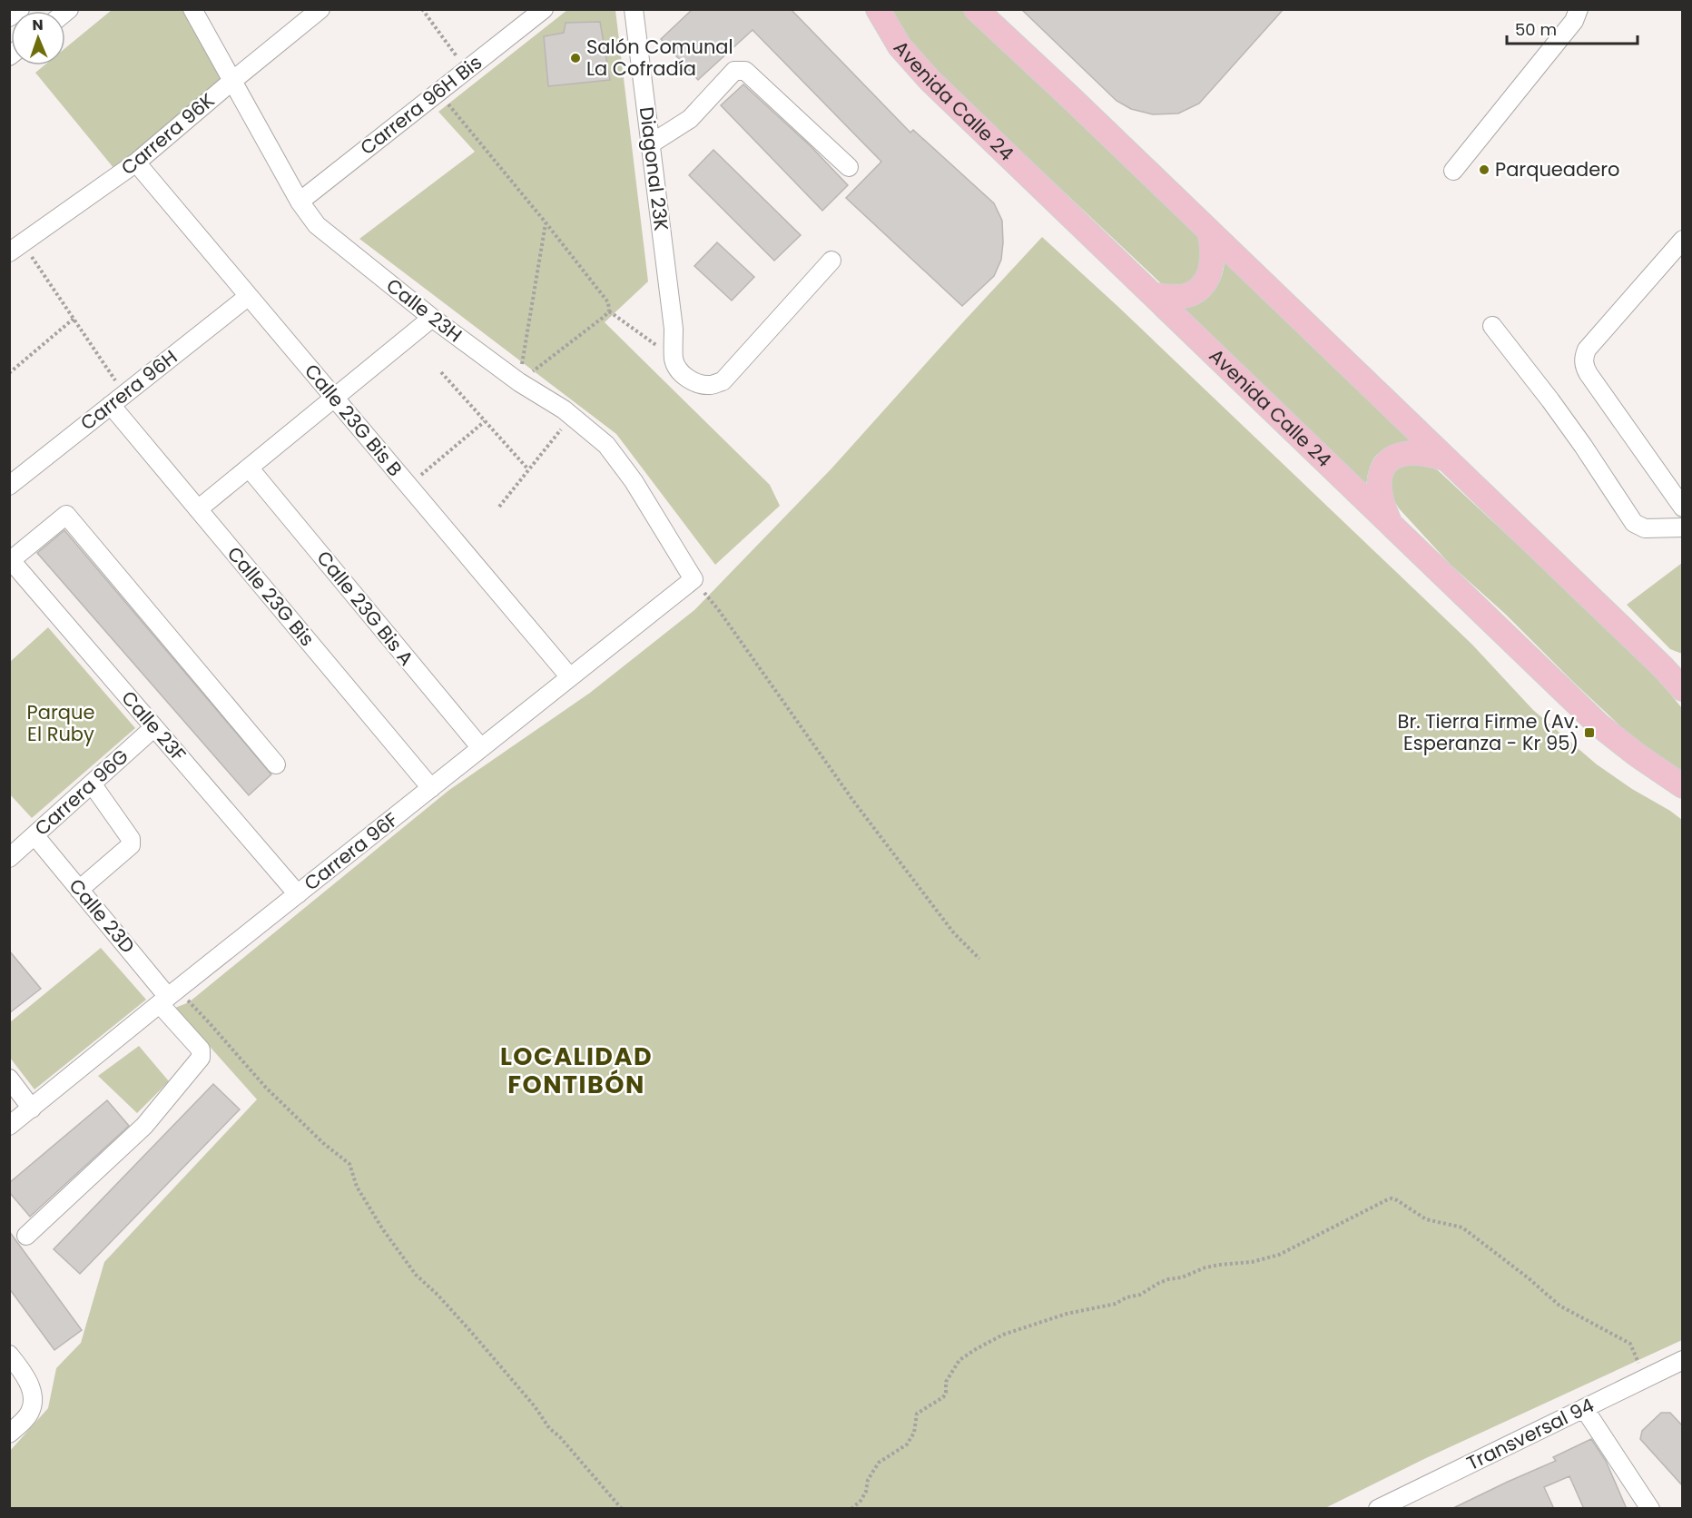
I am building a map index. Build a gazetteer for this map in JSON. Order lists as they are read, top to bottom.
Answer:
{
  "streets": {
    "main road": ["Avenida Calle 24"],
    "street": [
      "Carrera 96H Bis",
      "Carrera 96K",
      "Diagonal 23K",
      "Calle 23H",
      "Carrera 96H",
      "Calle 23G Bis B",
      "Calle 23G Bis",
      "Calle 23G Bis A",
      "Calle 23F",
      "Carrera 96G",
      "Carrera 96F",
      "Calle 23D",
      "Transversal 94"
    ]
  },
  "crossings": [
    ["Carrera 96H Bis", "Calle 23H"],
    ["Carrera 96K", "Calle 23H"],
    ["Carrera 96K", "Calle 23G Bis B"],
    ["Calle 23H", "Carrera 96F"],
    ["Carrera 96H", "Calle 23G Bis B"],
    ["Carrera 96H", "Calle 23G Bis"],
    ["Calle 23G Bis B", "Carrera 96F"],
    ["Calle 23G Bis", "Carrera 96F"],
    ["Calle 23G Bis A", "Carrera 96F"],
    ["Calle 23F", "Carrera 96G"],
    ["Calle 23F", "Carrera 96F"],
    ["Carrera 96G", "Calle 23D"],
    ["Carrera 96F", "Calle 23D"]
  ],
  "districts": ["LOCALIDAD FONTIBÓN"],
  "parks": ["Parque El Ruby"],
  "places": {
    "other": ["Salón Comunal La Cofradía", "Parqueadero"],
    "transit": ["Br. Tierra Firme (Av. Esperanza - Kr 95)"]
  },
  "scale_bar": "50 m",
  "north": "top"
}
